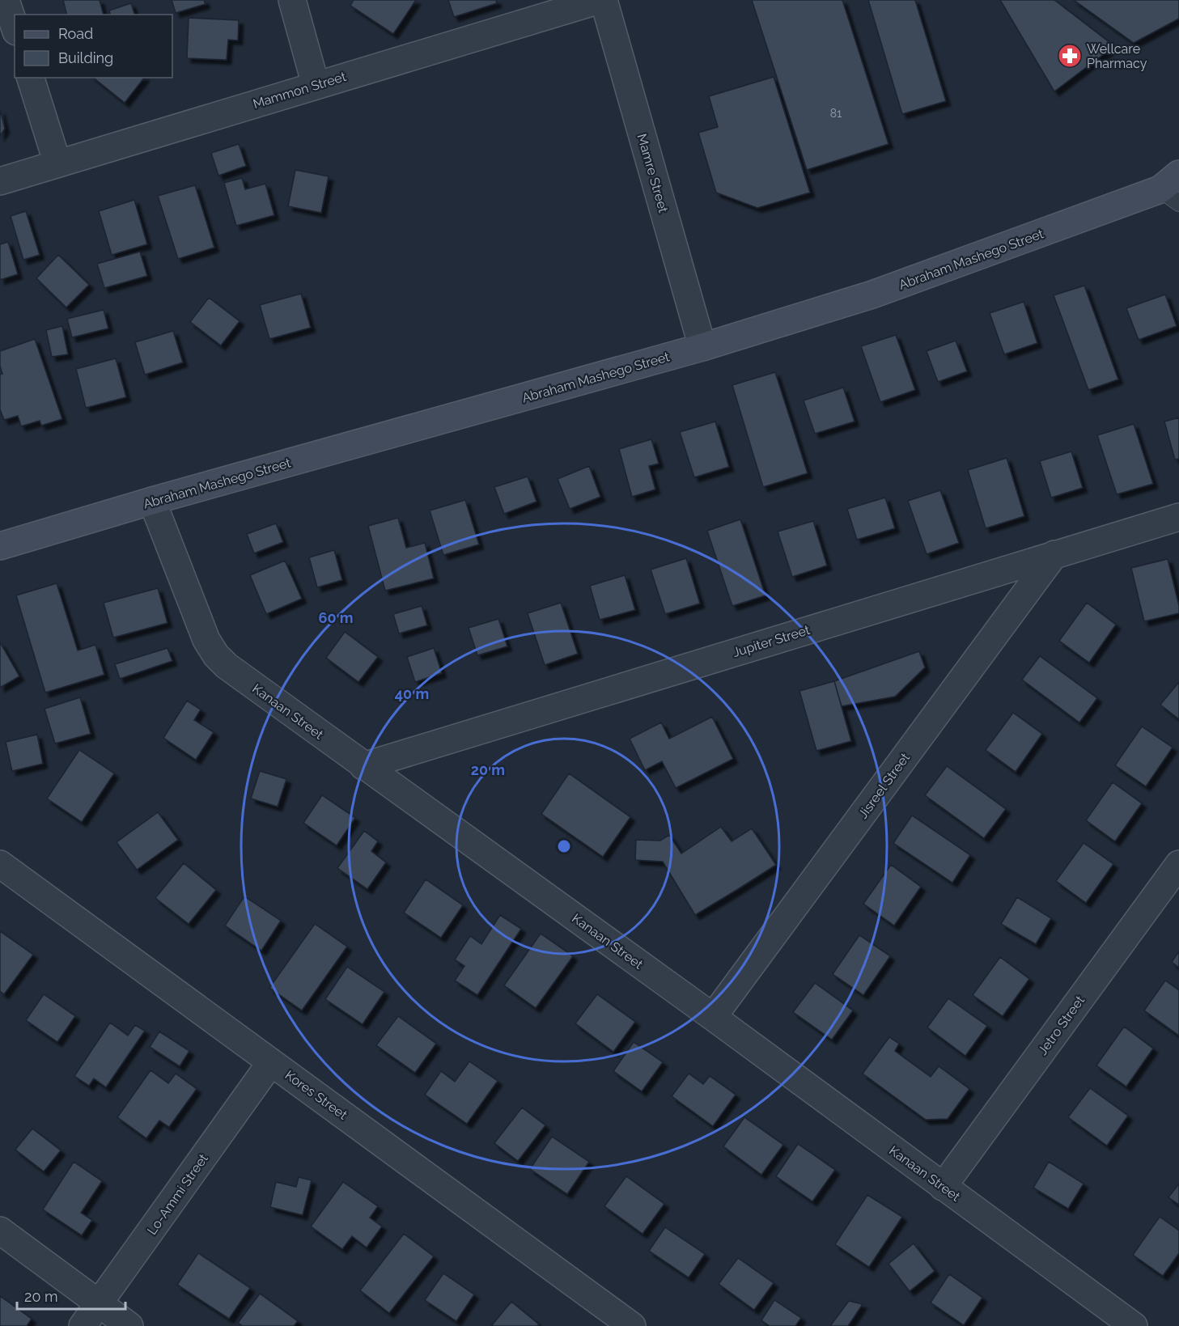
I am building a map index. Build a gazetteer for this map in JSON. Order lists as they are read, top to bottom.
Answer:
{
  "streets": {
    "main road": ["Abraham Mashego Street"],
    "street": [
      "Mammon Street",
      "Mamre Street",
      "Jupiter Street",
      "Kanaan Street",
      "Jisreel Street",
      "Jetro Street",
      "Kores Street",
      "Lo-Ammi Street"
    ]
  },
  "crossings": [
    ["Mamre Street", "Abraham Mashego Street"],
    ["Abraham Mashego Street", "Kanaan Street"],
    ["Jupiter Street", "Kanaan Street"],
    ["Jupiter Street", "Jisreel Street"],
    ["Kanaan Street", "Jisreel Street"],
    ["Kanaan Street", "Jetro Street"],
    ["Kores Street", "Lo-Ammi Street"]
  ],
  "places": {
    "pharmacy": ["Wellcare Pharmacy"]
  },
  "house_numbers": ["81"],
  "legend": ["Road", "Building"],
  "scale_bar": "20 m",
  "rings": ["60 m", "40 m", "20 m"]
}
